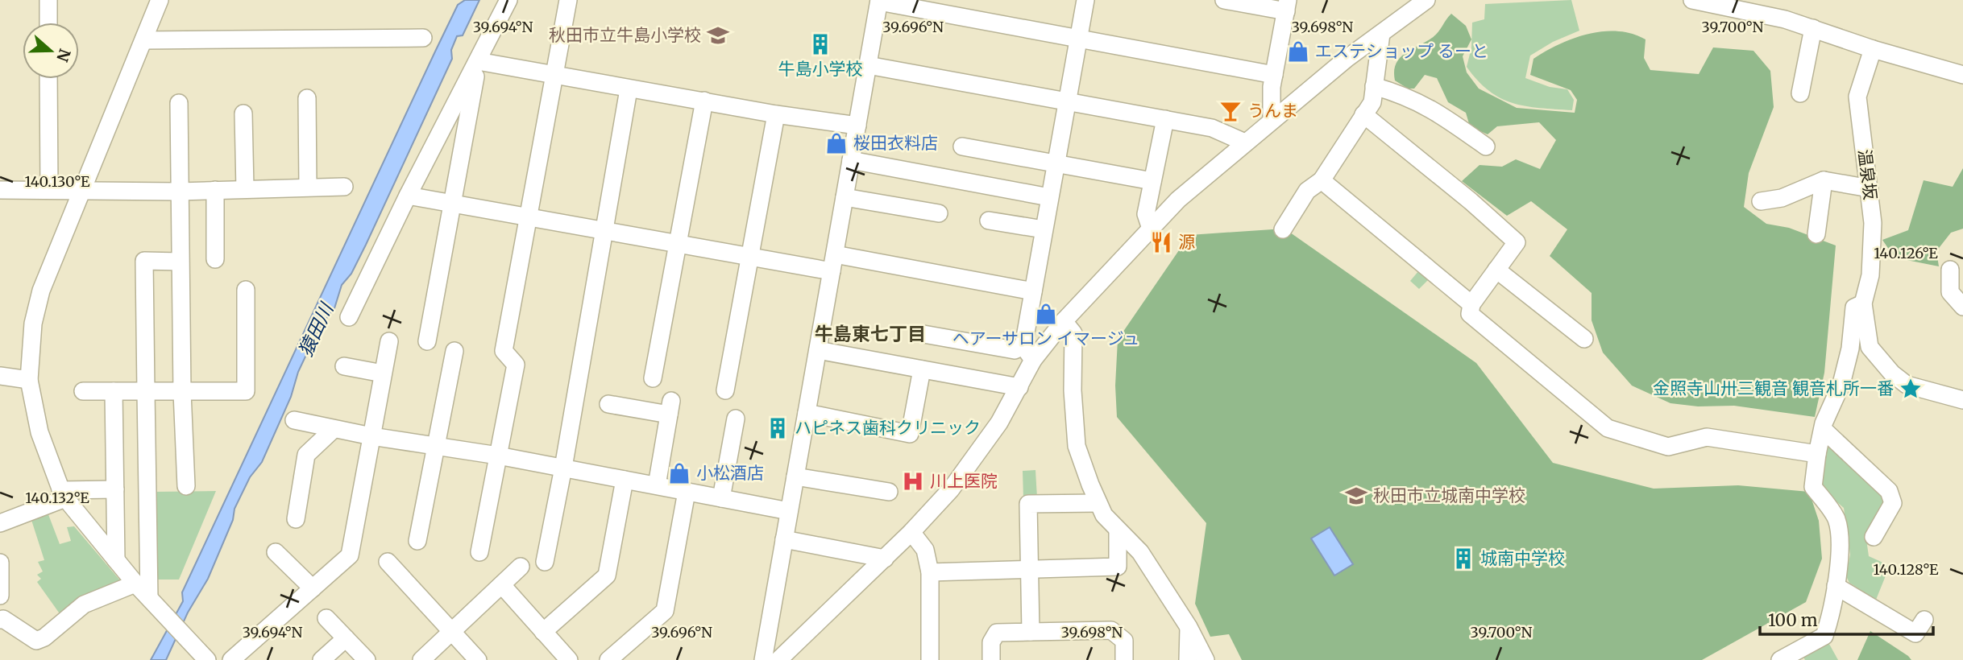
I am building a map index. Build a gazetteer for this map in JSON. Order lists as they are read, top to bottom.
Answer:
{
  "streets": {
    "street": ["温泉坂"]
  },
  "districts": ["牛島東七丁目"],
  "water": ["猿田川"],
  "places": {
    "school or university": ["秋田市立牛島小学校", "秋田市立城南中学校"],
    "building": ["牛島小学校", "ハピネス歯科クリニック", "城南中学校"],
    "shop": [
      "エステショップ るーと",
      "桜田衣料店",
      "ヘアーサロン イマージュ",
      "小松酒店"
    ],
    "bar": ["うんま"],
    "restaurant": ["源"],
    "place": ["金照寺山卅三観音 観音札所一番"],
    "hospital": ["川上医院"]
  },
  "scale_bar": "100 m",
  "north": "right",
  "coordinates": [
    "39.694°N",
    "39.696°N",
    "39.698°N",
    "39.700°N",
    "140.130°E",
    "140.126°E",
    "140.132°E",
    "140.128°E"
  ]
}
